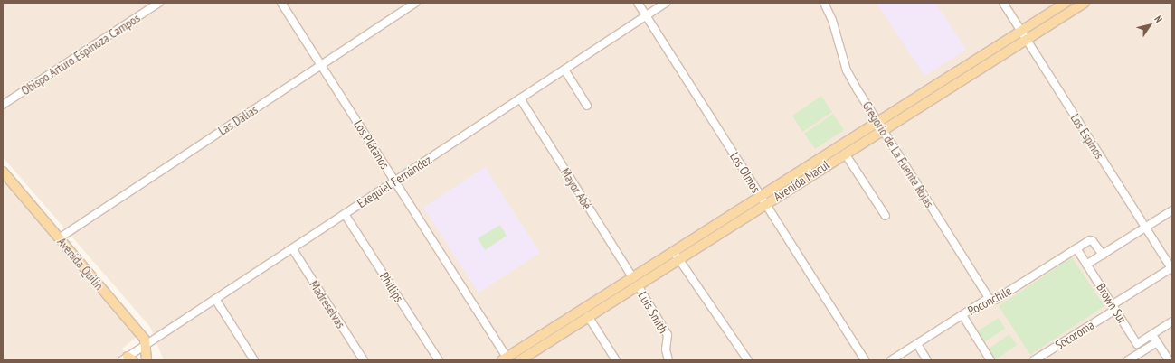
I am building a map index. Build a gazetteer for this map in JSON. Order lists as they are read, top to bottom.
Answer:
{
  "streets": {
    "main road": ["Avenida Macul", "Avenida Quilín"],
    "street": [
      "Obispo Arturo Espinoza Campos",
      "Las Dalias",
      "Los Espinos",
      "Los Plátanos",
      "Gregorio de La Fuente Rojas",
      "Los Olmos",
      "Exequiel Fernández",
      "Mayor Abé",
      "Phillips",
      "Poconchile",
      "Brown Sur",
      "Madreselvas",
      "Luis Smith",
      "Socoroma"
    ]
  },
  "crossings": [
    ["Las Dalias", "Los Plátanos"],
    ["Las Dalias", "Avenida Quilín"],
    ["Los Espinos", "Avenida Macul"],
    ["Los Espinos", "Socoroma"],
    ["Los Plátanos", "Avenida Macul"],
    ["Los Plátanos", "Exequiel Fernández"],
    ["Gregorio de La Fuente Rojas", "Avenida Macul"],
    ["Gregorio de La Fuente Rojas", "Poconchile"],
    ["Los Olmos", "Avenida Macul"],
    ["Los Olmos", "Exequiel Fernández"],
    ["Avenida Macul", "Mayor Abé"],
    ["Avenida Macul", "Luis Smith"],
    ["Exequiel Fernández", "Mayor Abé"],
    ["Exequiel Fernández", "Avenida Quilín"],
    ["Exequiel Fernández", "Phillips"],
    ["Exequiel Fernández", "Madreselvas"],
    ["Mayor Abé", "Luis Smith"],
    ["Poconchile", "Brown Sur"],
    ["Brown Sur", "Socoroma"]
  ],
  "north": "top right"
}
